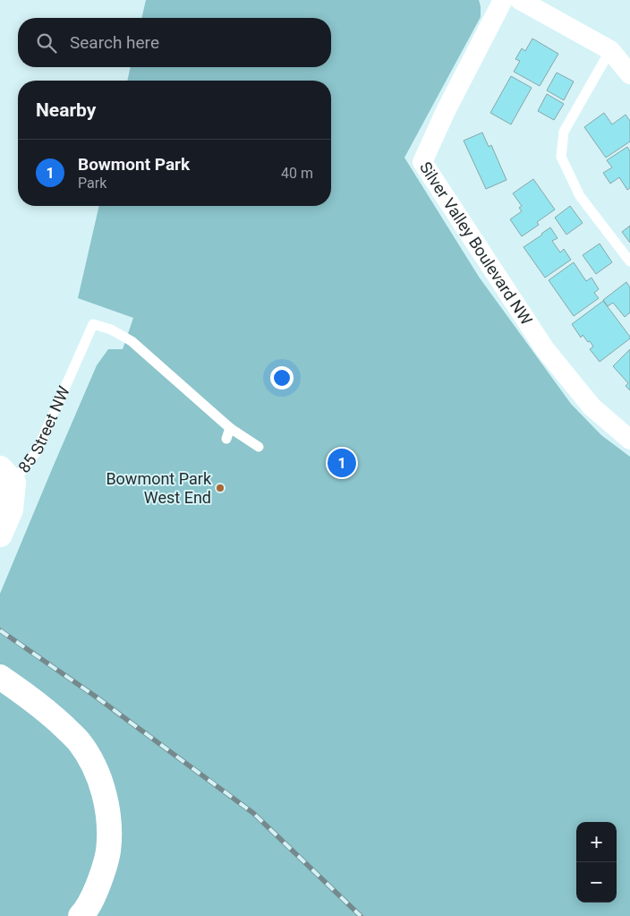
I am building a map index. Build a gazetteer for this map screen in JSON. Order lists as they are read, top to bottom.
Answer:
{
  "streets": {
    "street": ["Silver Valley Boulevard NW", "85 Street NW"]
  },
  "places": ["Bowmont Park West End"],
  "page": {
    "search": "Search here",
    "heading": "Nearby",
    "list": [
      {
        "mark": "1",
        "name": "Bowmont Park",
        "note": "Park",
        "value": "40 m"
      }
    ],
    "pins": "1",
    "map_buttons": ["+", "−"]
  }
}
